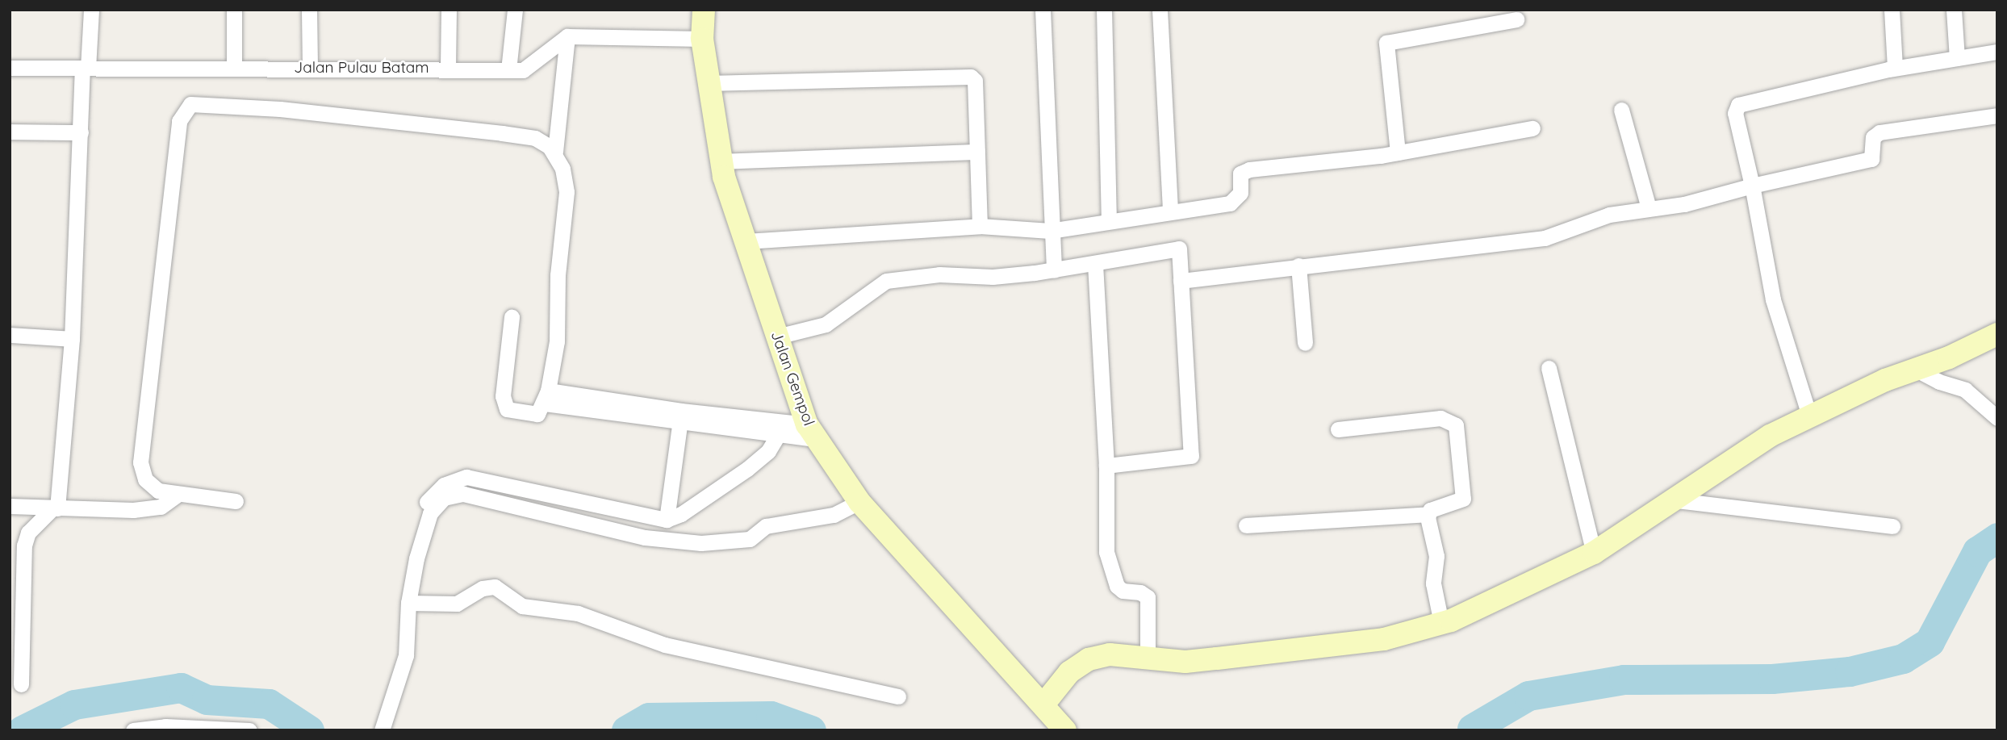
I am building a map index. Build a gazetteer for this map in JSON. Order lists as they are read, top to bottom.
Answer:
{
  "streets": {
    "street": ["Jalan Pulau Batam", "Jalan Gempol"]
  }
}
